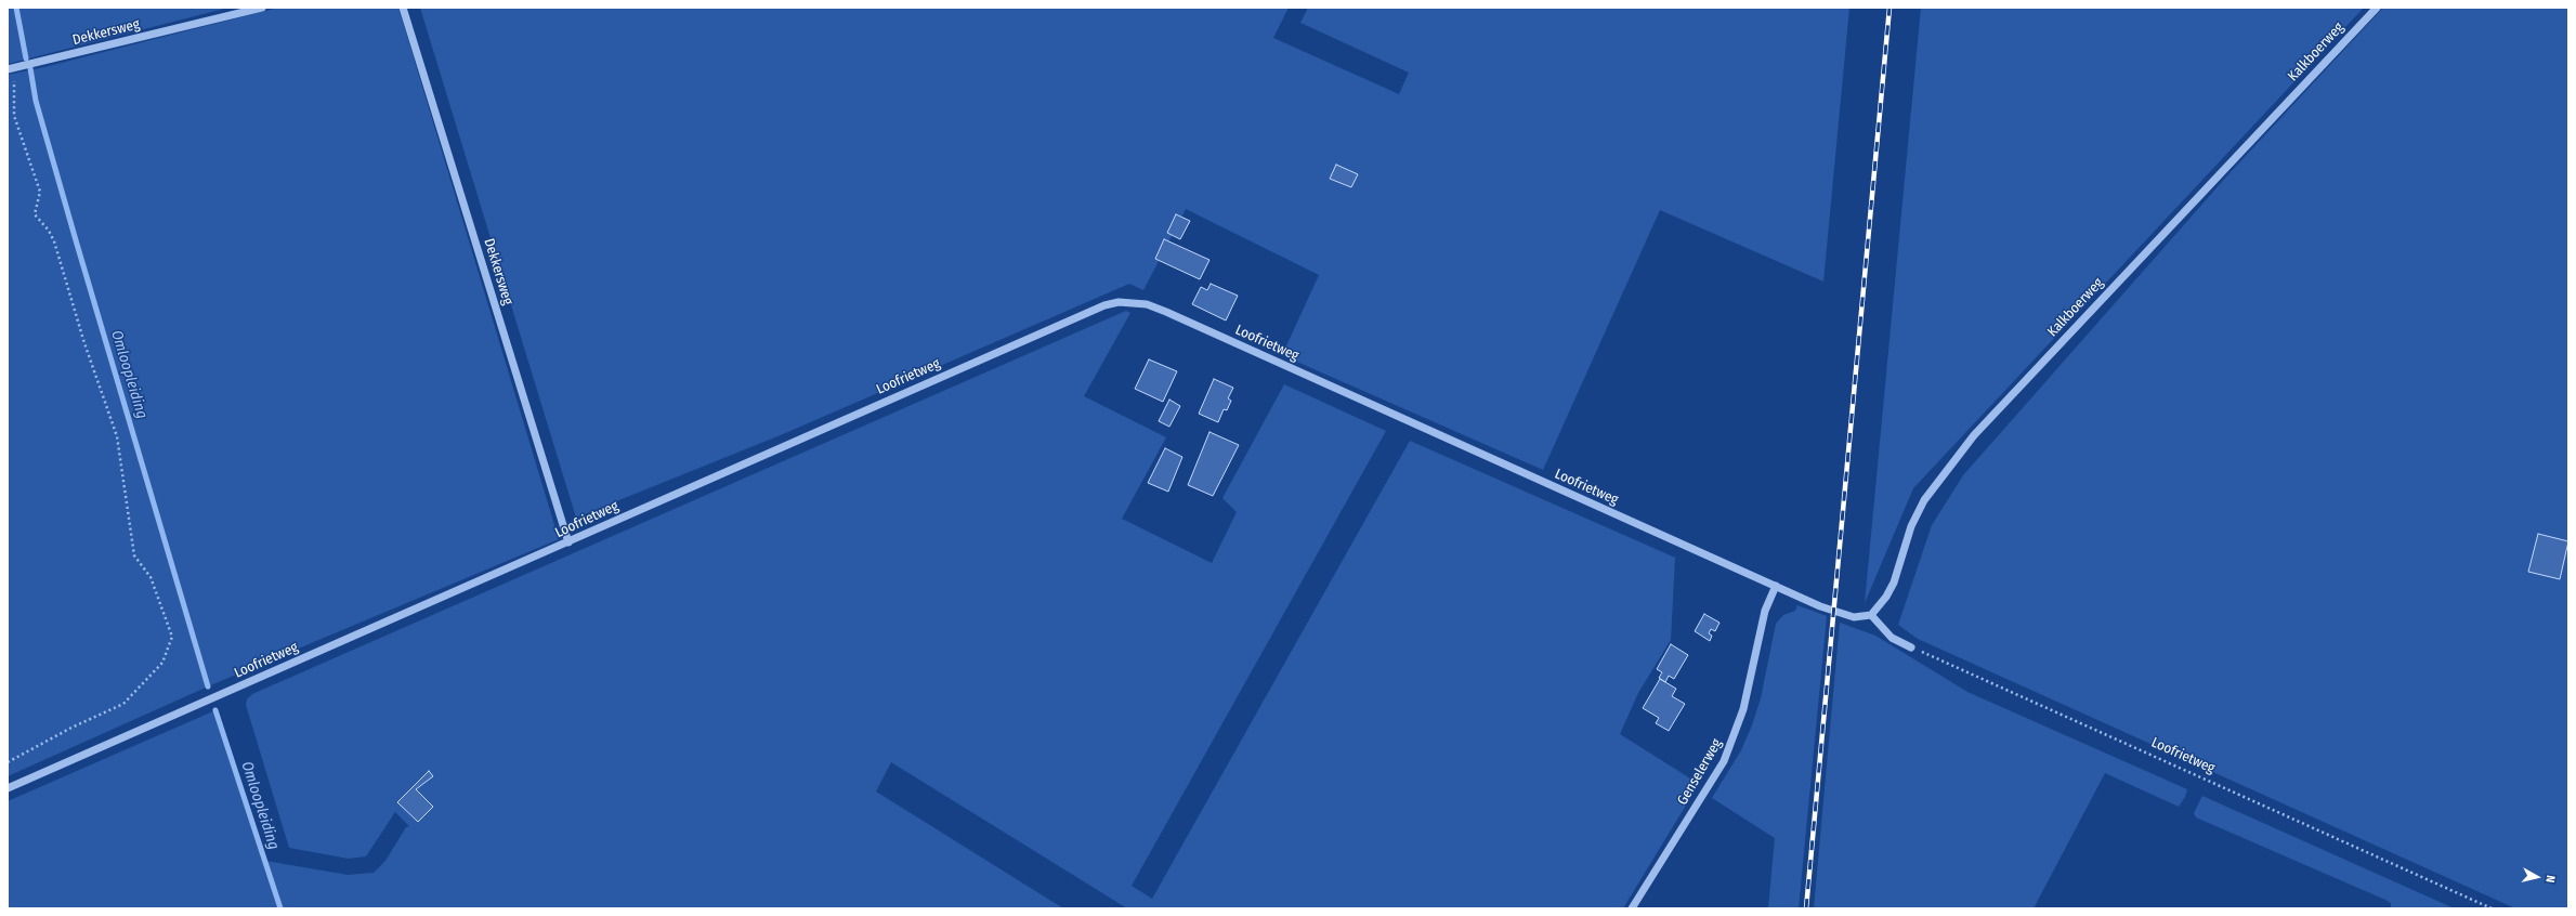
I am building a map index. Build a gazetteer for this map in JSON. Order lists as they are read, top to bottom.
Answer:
{
  "streets": {
    "street": [
      "Dekkersweg",
      "Kalkboerweg",
      "Loofrietweg",
      "Genselerweg"
    ]
  },
  "crossings": [
    ["Dekkersweg", "Loofrietweg"],
    ["Kalkboerweg", "Loofrietweg"],
    ["Loofrietweg", "Genselerweg"]
  ],
  "water": ["Omloopleiding"],
  "north": "right"
}
